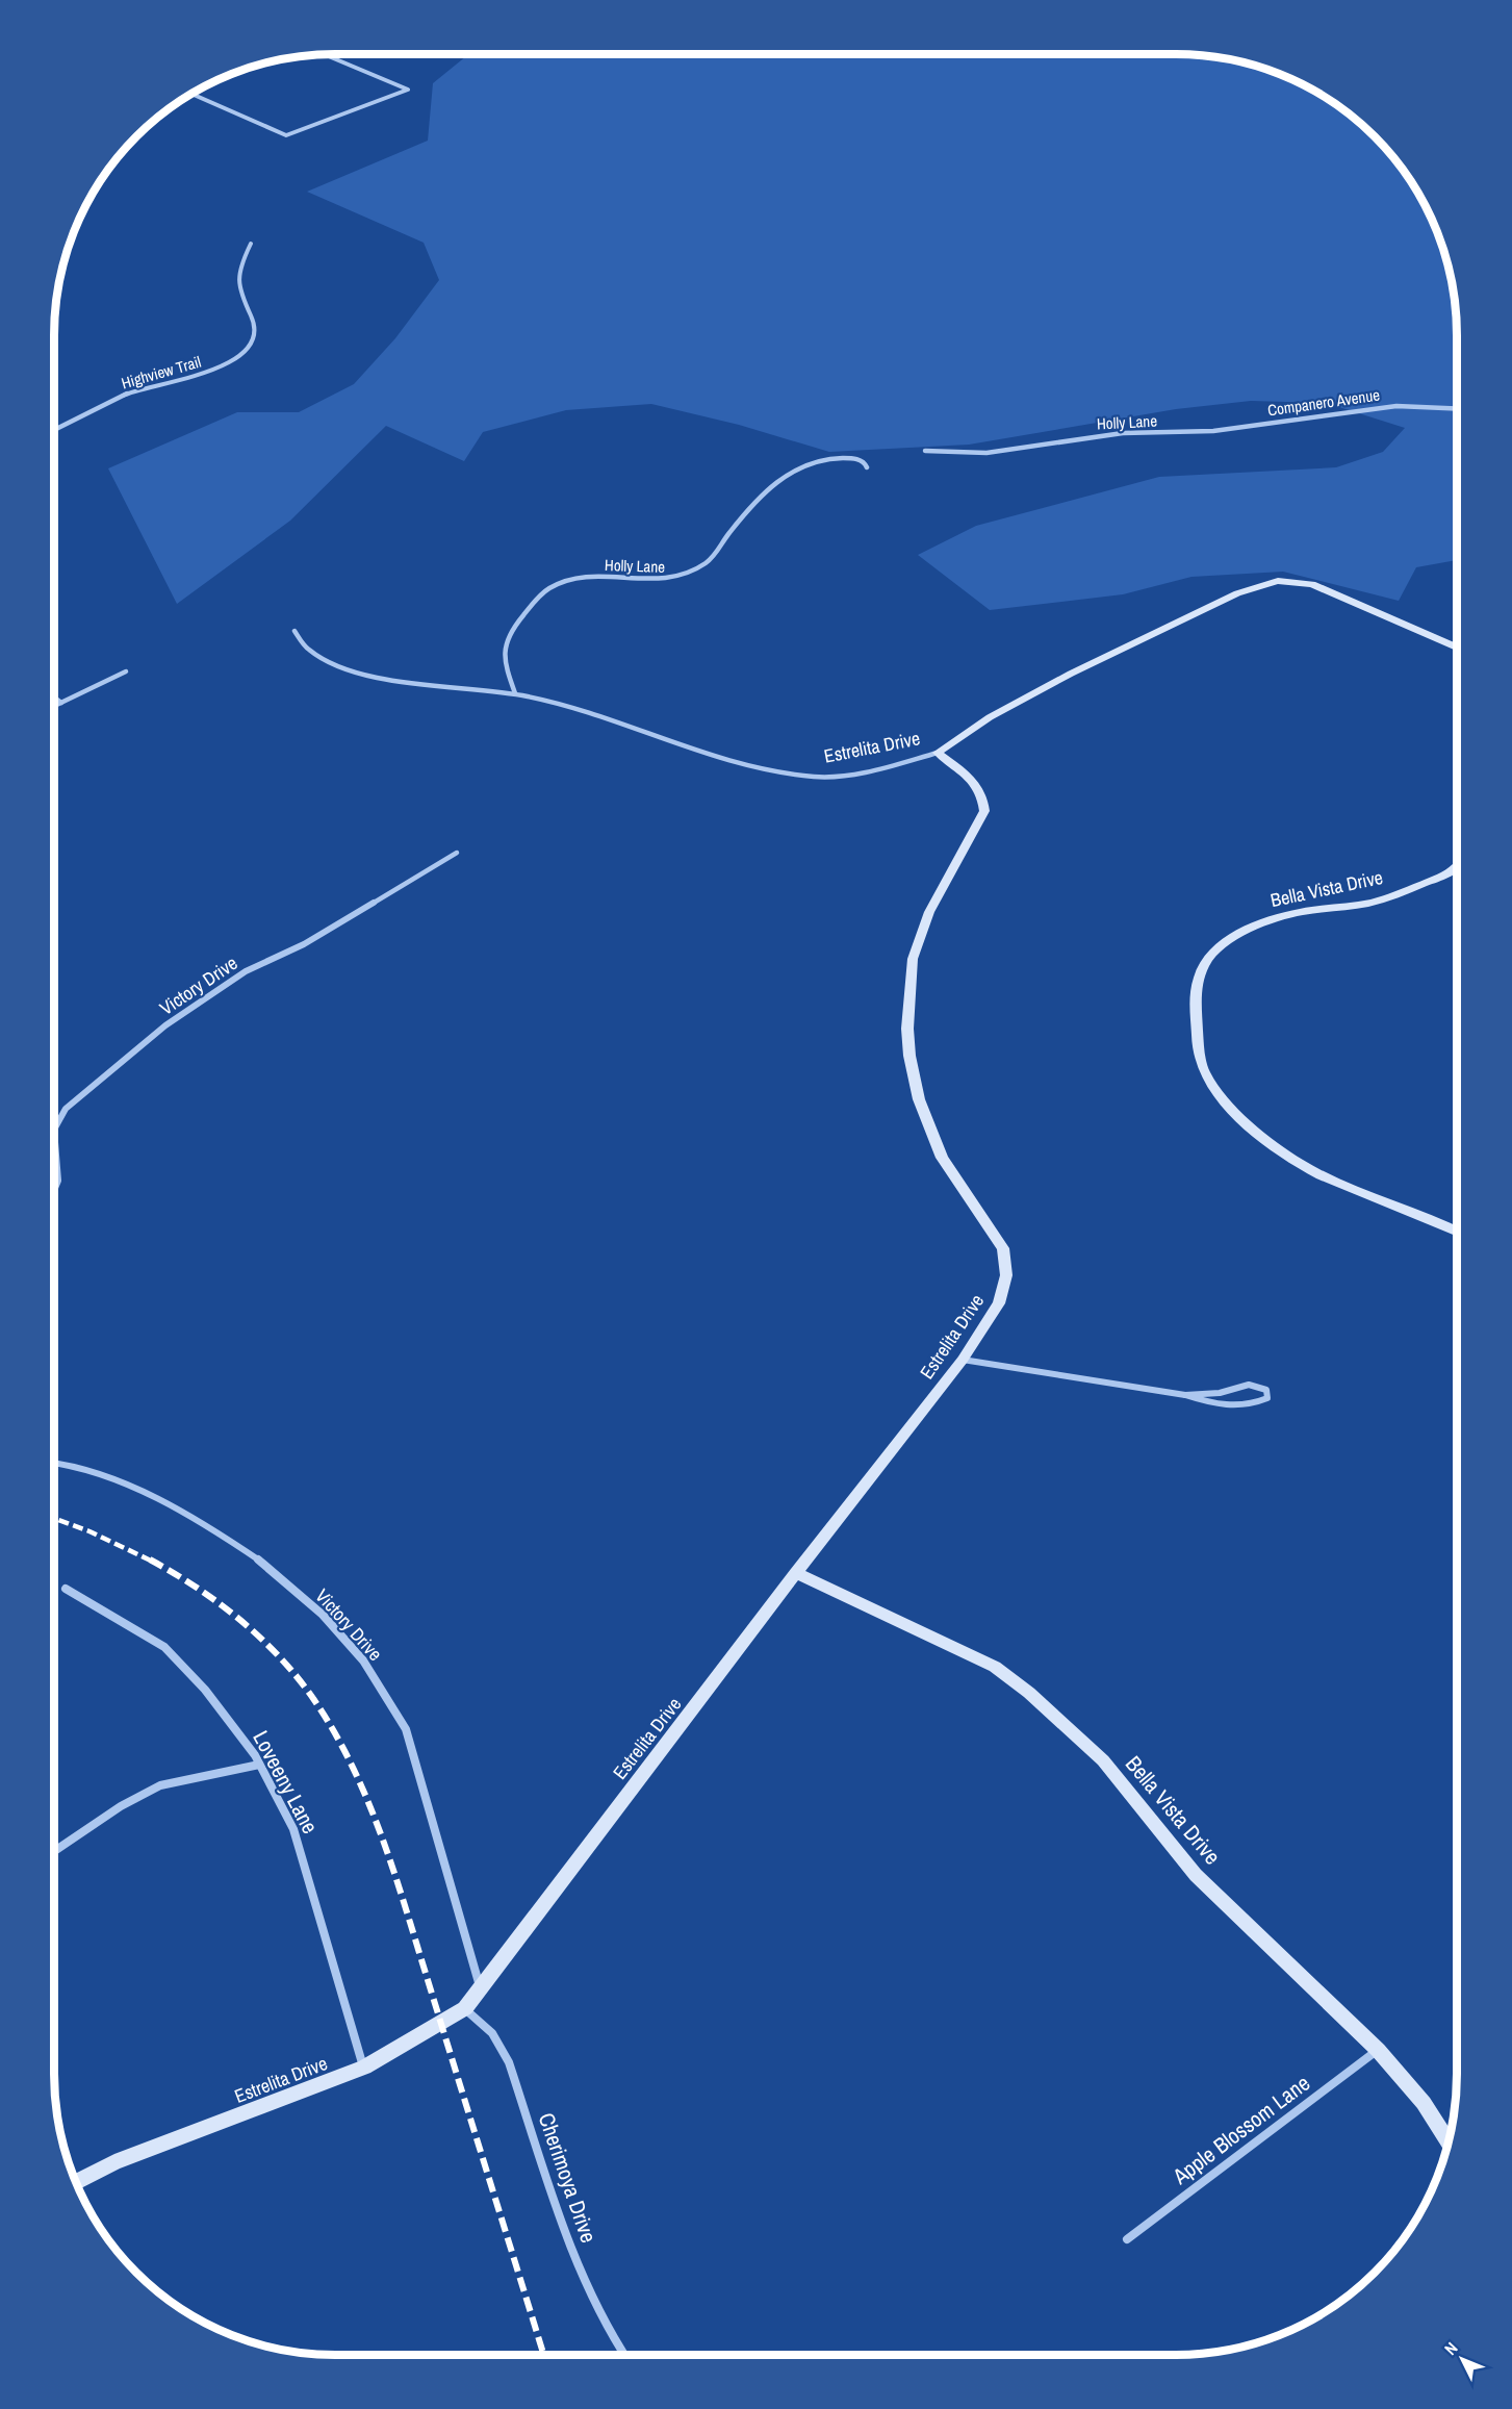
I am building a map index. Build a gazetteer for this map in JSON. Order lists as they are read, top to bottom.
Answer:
{
  "streets": {
    "street": [
      "Highview Trail",
      "Companero Avenue",
      "Holly Lane",
      "Estrelita Drive",
      "Bella Vista Drive",
      "Victory Drive",
      "Loveeny Lane",
      "Apple Blossom Lane",
      "Cherimoya Drive"
    ]
  },
  "crossings": [
    ["Companero Avenue", "Holly Lane"],
    ["Holly Lane", "Estrelita Drive"],
    ["Estrelita Drive", "Bella Vista Drive"],
    ["Estrelita Drive", "Victory Drive"],
    ["Estrelita Drive", "Loveeny Lane"],
    ["Estrelita Drive", "Cherimoya Drive"],
    ["Bella Vista Drive", "Apple Blossom Lane"]
  ],
  "north": "top left"
}
